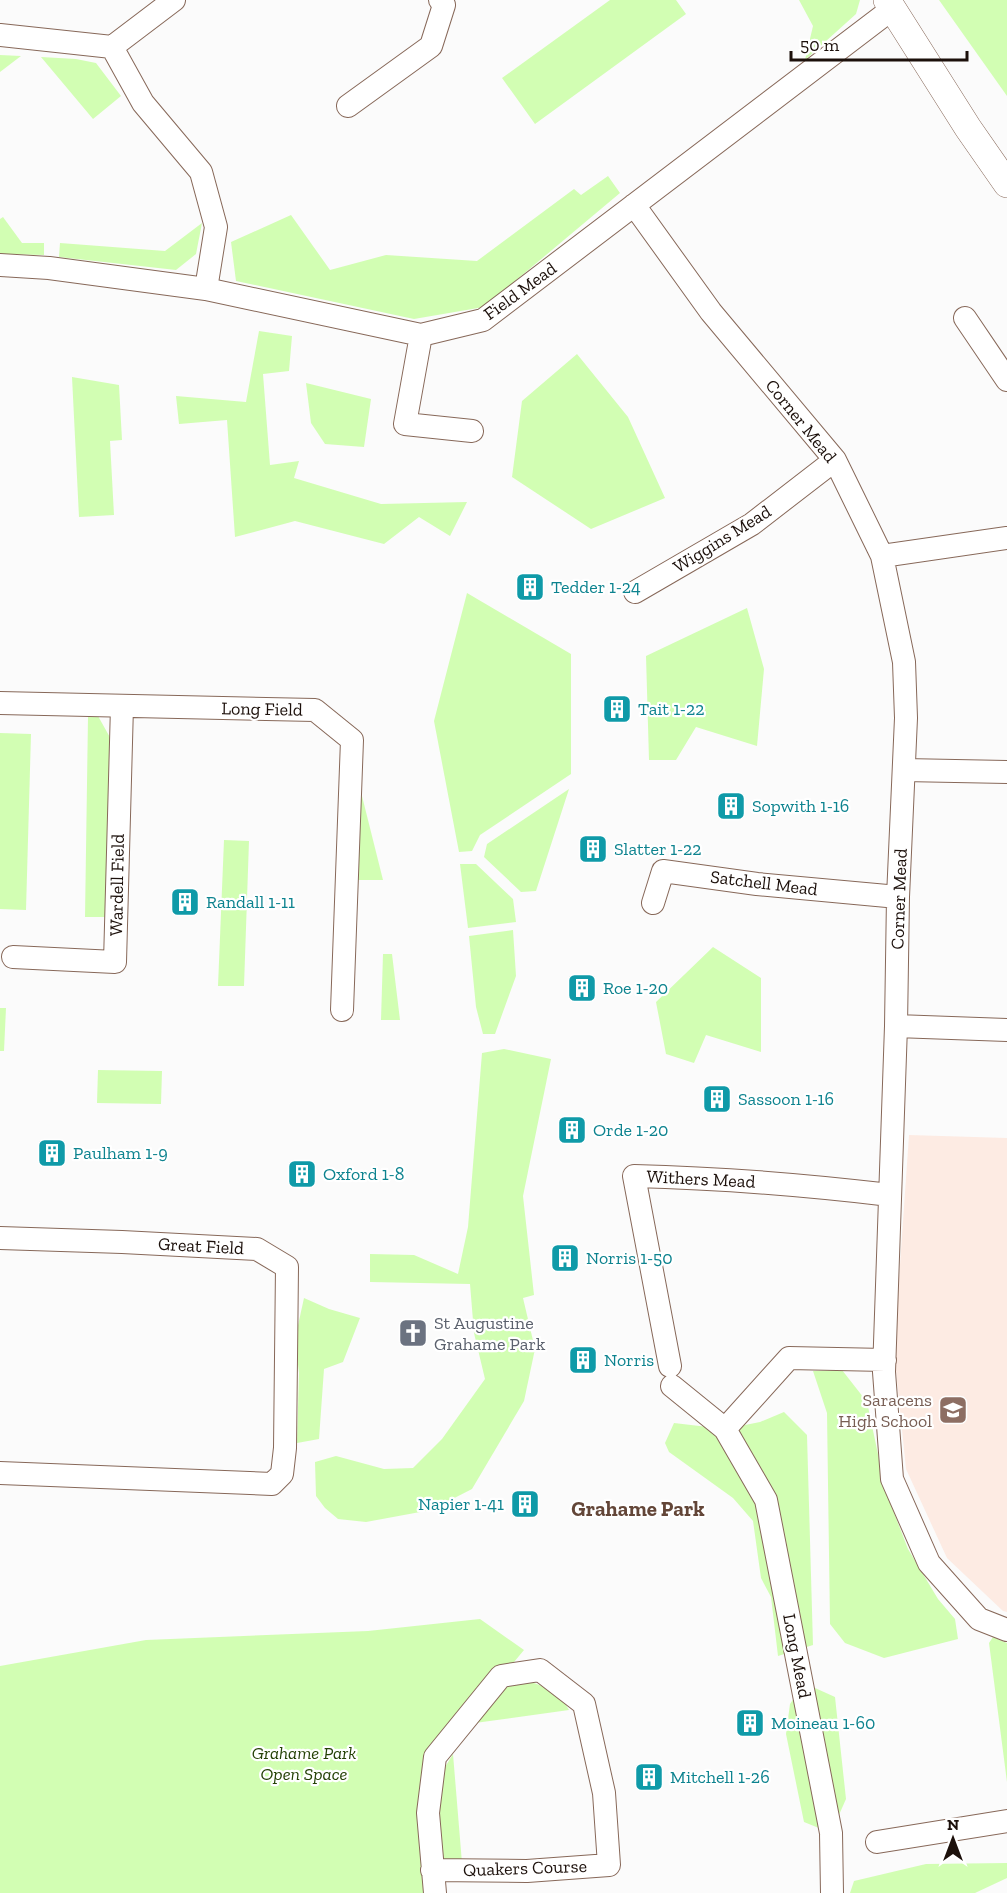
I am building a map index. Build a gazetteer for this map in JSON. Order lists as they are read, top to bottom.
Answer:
{
  "streets": {
    "street": [
      "Field Mead",
      "Corner Mead",
      "Wiggins Mead",
      "Long Field",
      "Satchell Mead",
      "Wardell Field",
      "Withers Mead",
      "Great Field",
      "Long Mead",
      "Quakers Course"
    ]
  },
  "crossings": [
    ["Field Mead", "Corner Mead"],
    ["Corner Mead", "Wiggins Mead"],
    ["Corner Mead", "Satchell Mead"],
    ["Corner Mead", "Withers Mead"],
    ["Long Field", "Wardell Field"],
    ["Withers Mead", "Long Mead"]
  ],
  "districts": ["Grahame Park"],
  "parks": ["Grahame Park Open Space"],
  "places": {
    "building": [
      "Tedder 1-24",
      "Tait 1-22",
      "Sopwith 1-16",
      "Slatter 1-22",
      "Randall 1-11",
      "Roe 1-20",
      "Sassoon 1-16",
      "Orde 1-20",
      "Paulham 1-9",
      "Oxford 1-8",
      "Norris 1-50",
      "Norris",
      "Napier 1-41",
      "Moineau 1-60",
      "Mitchell 1-26"
    ],
    "church": ["St Augustine Grahame Park"],
    "school or university": ["Saracens High School"]
  },
  "scale_bar": "50 m",
  "north": "top"
}
